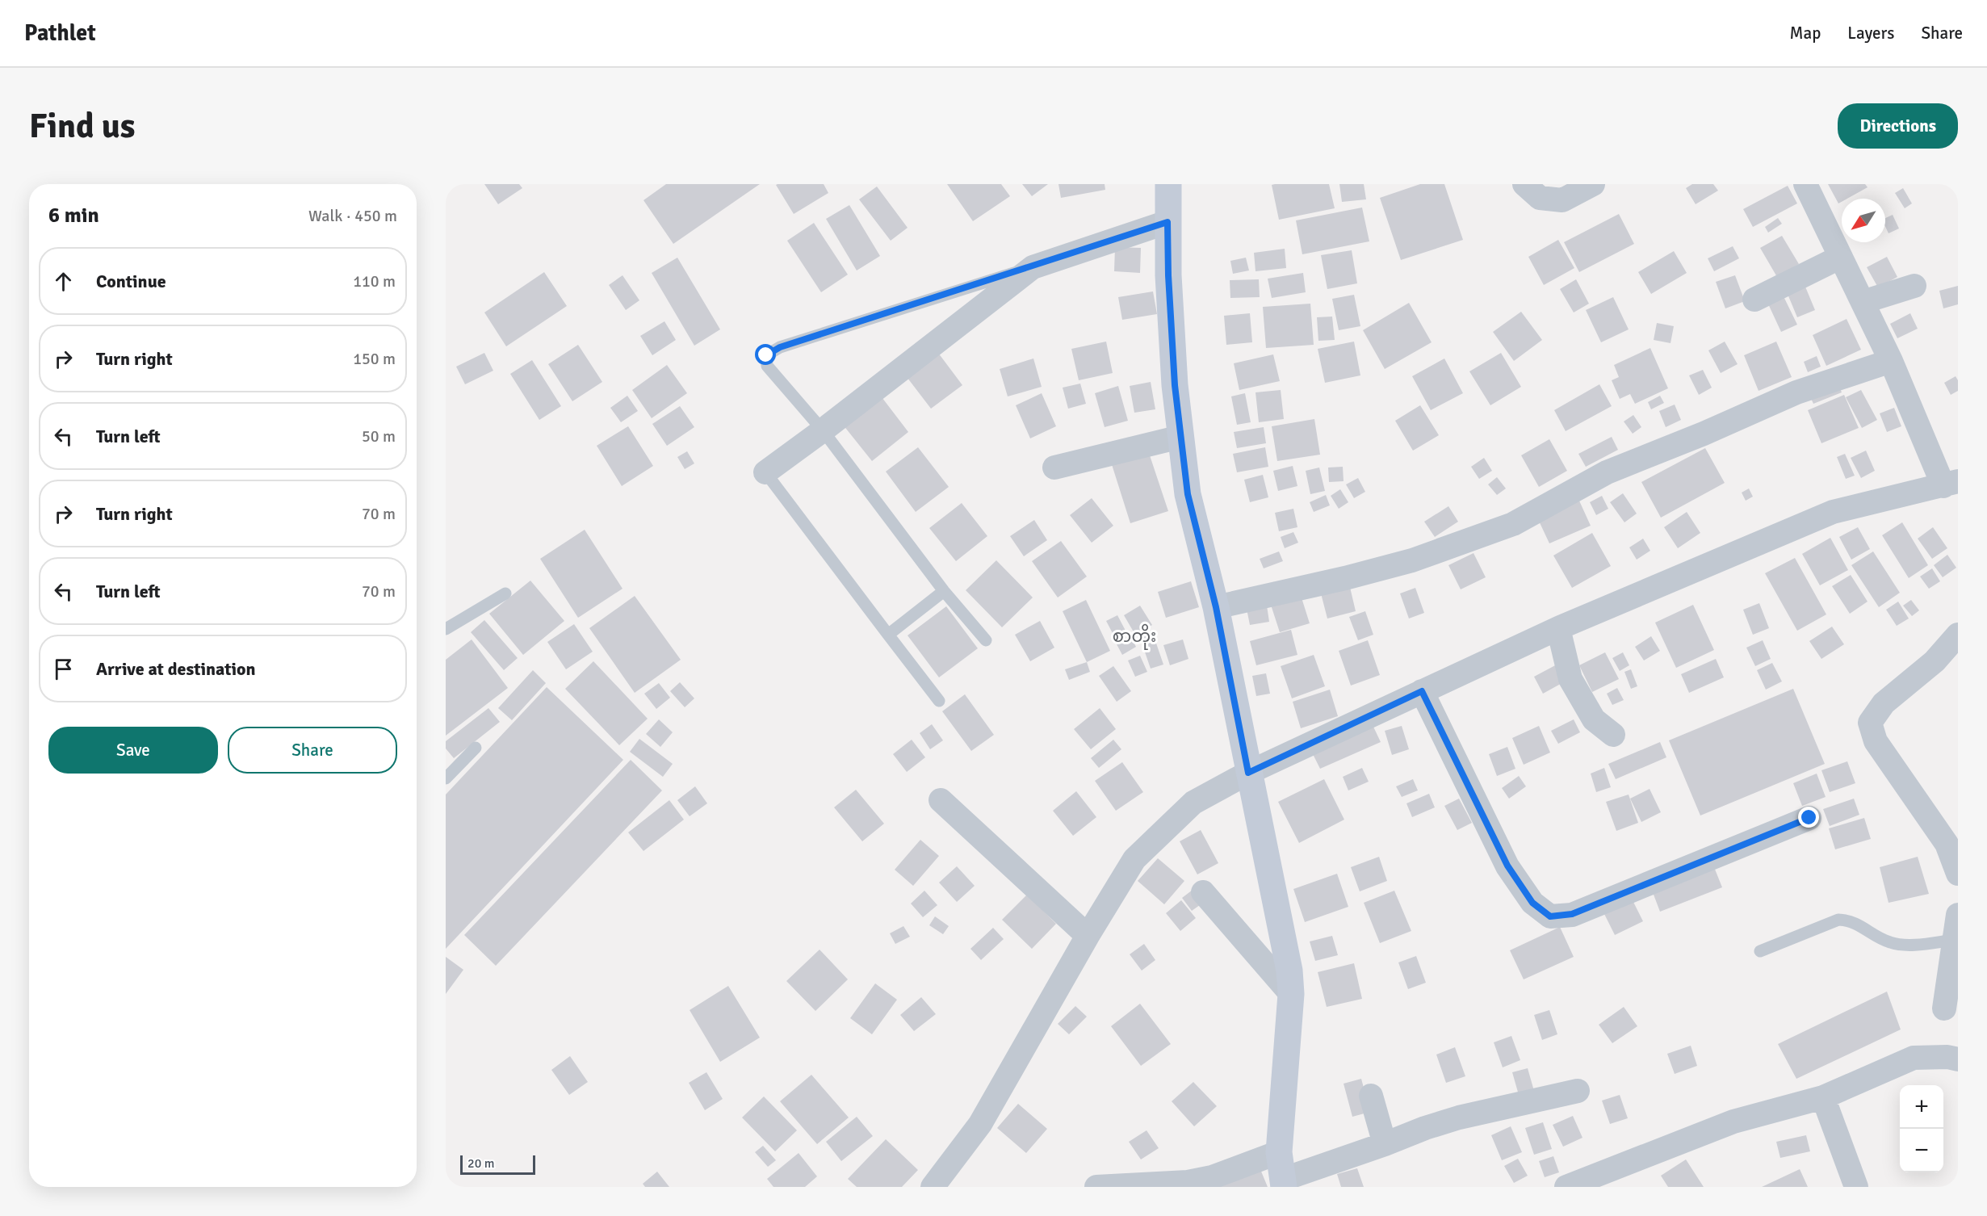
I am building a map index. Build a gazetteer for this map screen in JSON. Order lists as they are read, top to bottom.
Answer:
{
  "districts": ["စာတိုး"],
  "scale_bar": "20 m",
  "north": "bottom left",
  "page": {
    "header": "Pathlet",
    "nav": ["Map", "Layers", "Share"],
    "buttons": [
      "Directions",
      ["Save", "Share"]
    ],
    "title": "Find us",
    "heading": ["6 min", "Walk · 450 m"],
    "list": [
      ["Continue", "110 m"],
      ["Turn right", "150 m"],
      ["Turn left", "50 m"],
      ["Turn right", "70 m"],
      ["Turn left", "70 m"],
      "Arrive at destination"
    ],
    "map_buttons": ["+", "−"],
    "scale": "20 m"
  }
}
